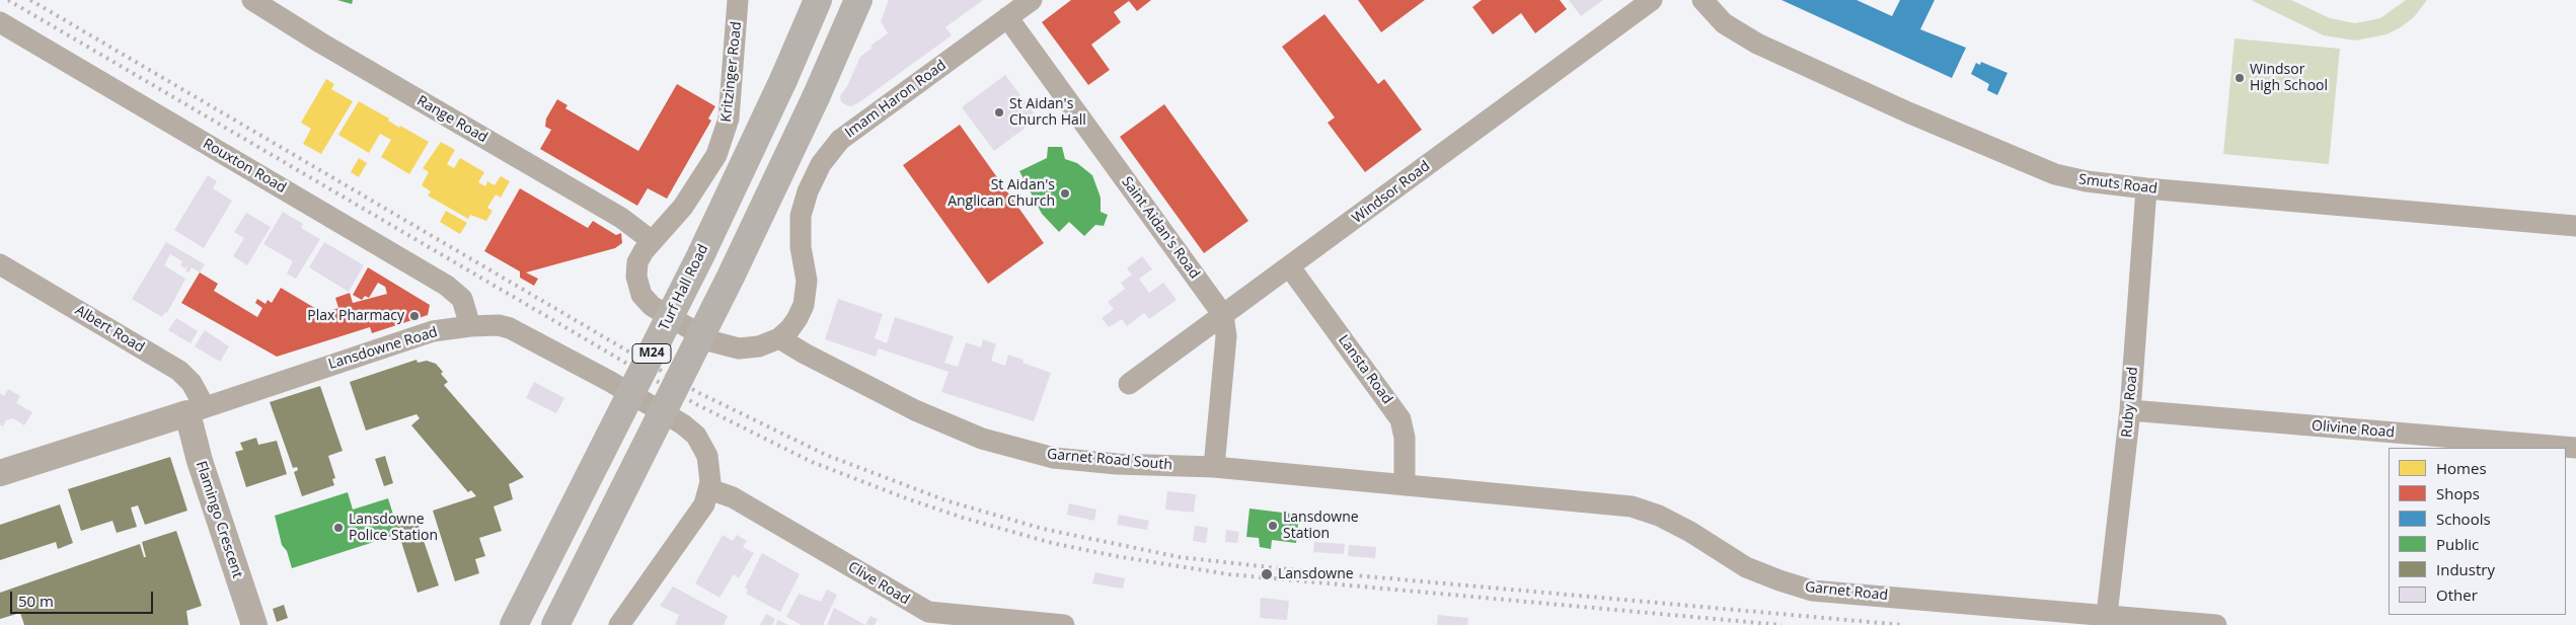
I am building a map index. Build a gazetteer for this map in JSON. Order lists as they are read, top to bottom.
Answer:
{
  "streets": {
    "main road": ["Turf Hall Road", "M24"],
    "street": [
      "Kritzinger Road",
      "Imam Haron Road",
      "Range Road",
      "Rouxton Road",
      "Smuts Road",
      "Windsor Road",
      "Saint Aidan's Road",
      "Albert Road",
      "Lansdowne Road",
      "Lansta Road",
      "Ruby Road",
      "Olivine Road",
      "Garnet Road South",
      "Flamingo Crescent",
      "Clive Road",
      "Garnet Road"
    ]
  },
  "crossings": [
    ["Kritzinger Road", "Range Road"],
    ["Imam Haron Road", "Saint Aidan's Road"],
    ["Imam Haron Road", "Garnet Road South"],
    ["Rouxton Road", "Lansdowne Road"],
    ["Smuts Road", "Ruby Road"],
    ["Windsor Road", "Saint Aidan's Road"],
    ["Windsor Road", "Lansta Road"],
    ["Saint Aidan's Road", "Garnet Road South"],
    ["Albert Road", "Lansdowne Road"],
    ["Albert Road", "Flamingo Crescent"],
    ["Lansdowne Road", "Flamingo Crescent"],
    ["Lansdowne Road", "Clive Road"],
    ["Lansta Road", "Garnet Road South"],
    ["Lansta Road", "Garnet Road"],
    ["Ruby Road", "Olivine Road"],
    ["Ruby Road", "Garnet Road"],
    ["Garnet Road South", "Garnet Road"]
  ],
  "places": [
    "Windsor High School",
    "St Aidan's Church Hall",
    "St Aidan's Anglican Church",
    "Plax Pharmacy",
    "Lansdowne Station",
    "Lansdowne Police Station",
    "Lansdowne"
  ],
  "legend": [
    "Homes",
    "Shops",
    "Schools",
    "Public",
    "Industry",
    "Other"
  ],
  "scale_bar": "50 m"
}
